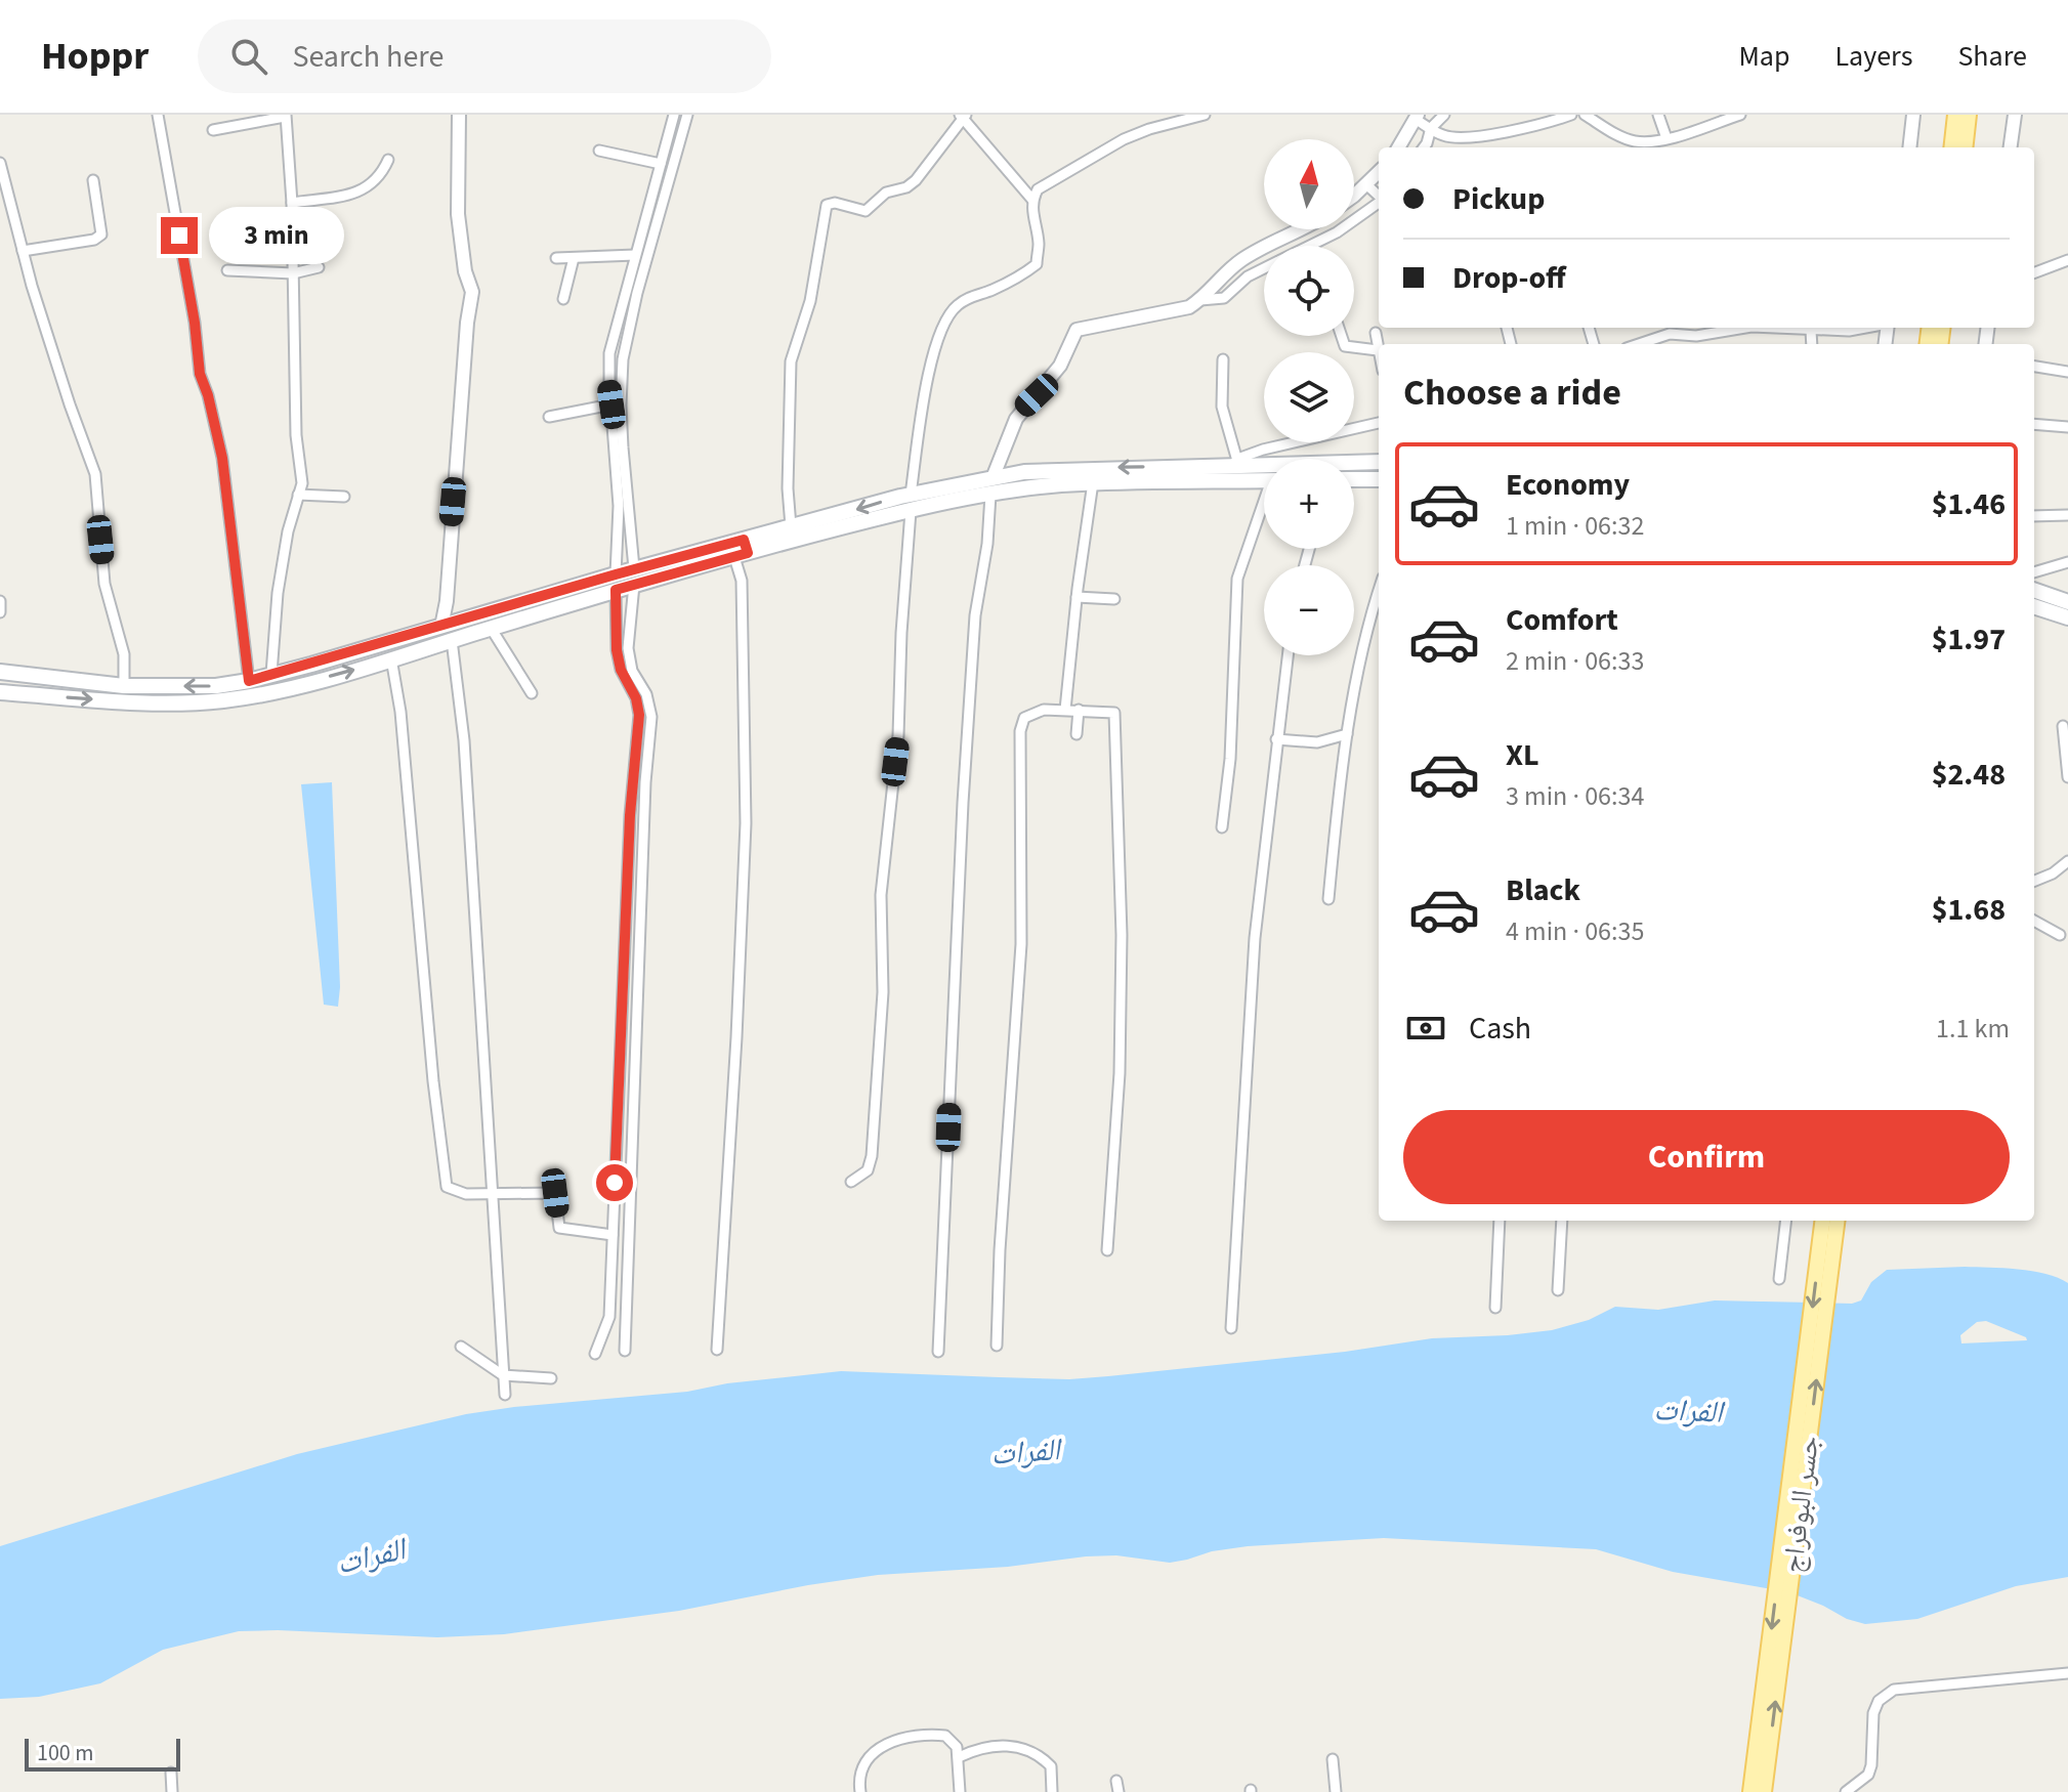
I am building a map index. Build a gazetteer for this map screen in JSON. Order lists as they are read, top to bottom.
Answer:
{
  "streets": {
    "main road": ["جسر البوفراج"]
  },
  "water": ["الفرات"],
  "scale_bar": "100 m",
  "north": "top",
  "page": {
    "header": "Hoppr",
    "search": "Search here",
    "nav": ["Map", "Layers", "Share"],
    "map_buttons": ["+", "−"],
    "banner": ["Pickup", "Drop-off"],
    "bubble": "3 min",
    "heading": "Choose a ride",
    "list": [
      {
        "name": "Economy",
        "note": "1 min · 06:32",
        "value": "$1.46"
      },
      {
        "name": "Comfort",
        "note": "2 min · 06:33",
        "value": "$1.97"
      },
      {
        "name": "XL",
        "note": "3 min · 06:34",
        "value": "$2.48"
      },
      {
        "name": "Black",
        "note": "4 min · 06:35",
        "value": "$1.68"
      }
    ],
    "pay": ["Cash", "1.1 km"],
    "buttons": "Confirm",
    "scale": "100 m"
  }
}
